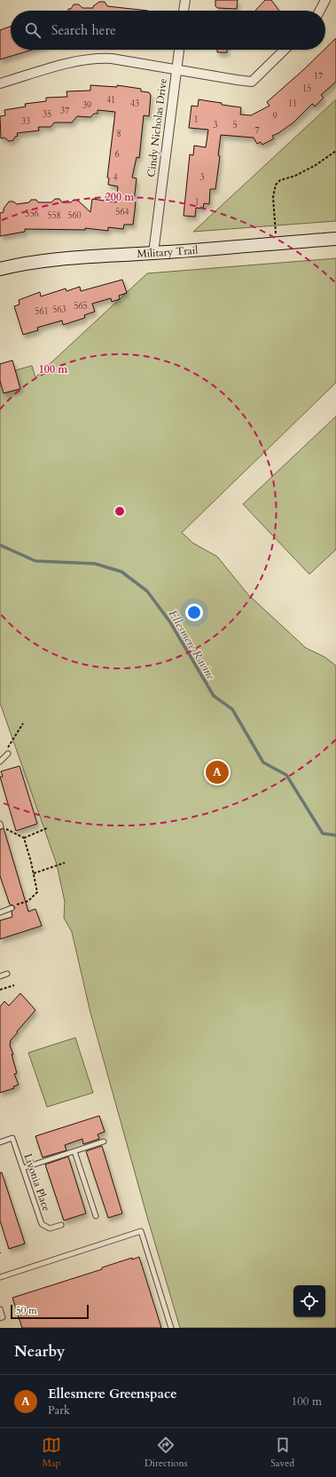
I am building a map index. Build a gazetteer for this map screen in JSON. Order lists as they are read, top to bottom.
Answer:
{
  "streets": {
    "street": ["Cindy Nicholas Drive", "Military Trail"],
    "lane": ["Livonia Place"]
  },
  "crossings": [
    ["Cindy Nicholas Drive", "Military Trail"]
  ],
  "water": ["Ellesmere Ravine"],
  "house_numbers": [
    "17",
    "15",
    "41",
    "43",
    "11",
    "39",
    "37",
    "35",
    "9",
    "1",
    "33",
    "3",
    "5",
    "7",
    "8",
    "6",
    "4",
    "3",
    "1",
    "564",
    "556",
    "558",
    "560",
    "565",
    "563",
    "561"
  ],
  "scale_bar": "50 m",
  "page": {
    "search": "Search here",
    "pins": "A",
    "scale": "50 m",
    "heading": "Nearby",
    "list": [
      {
        "mark": "A",
        "name": "Ellesmere Greenspace",
        "note": "Park",
        "value": "100 m"
      }
    ],
    "nav": ["Map", "Directions", "Saved"]
  },
  "rings": ["200 m", "100 m"]
}
